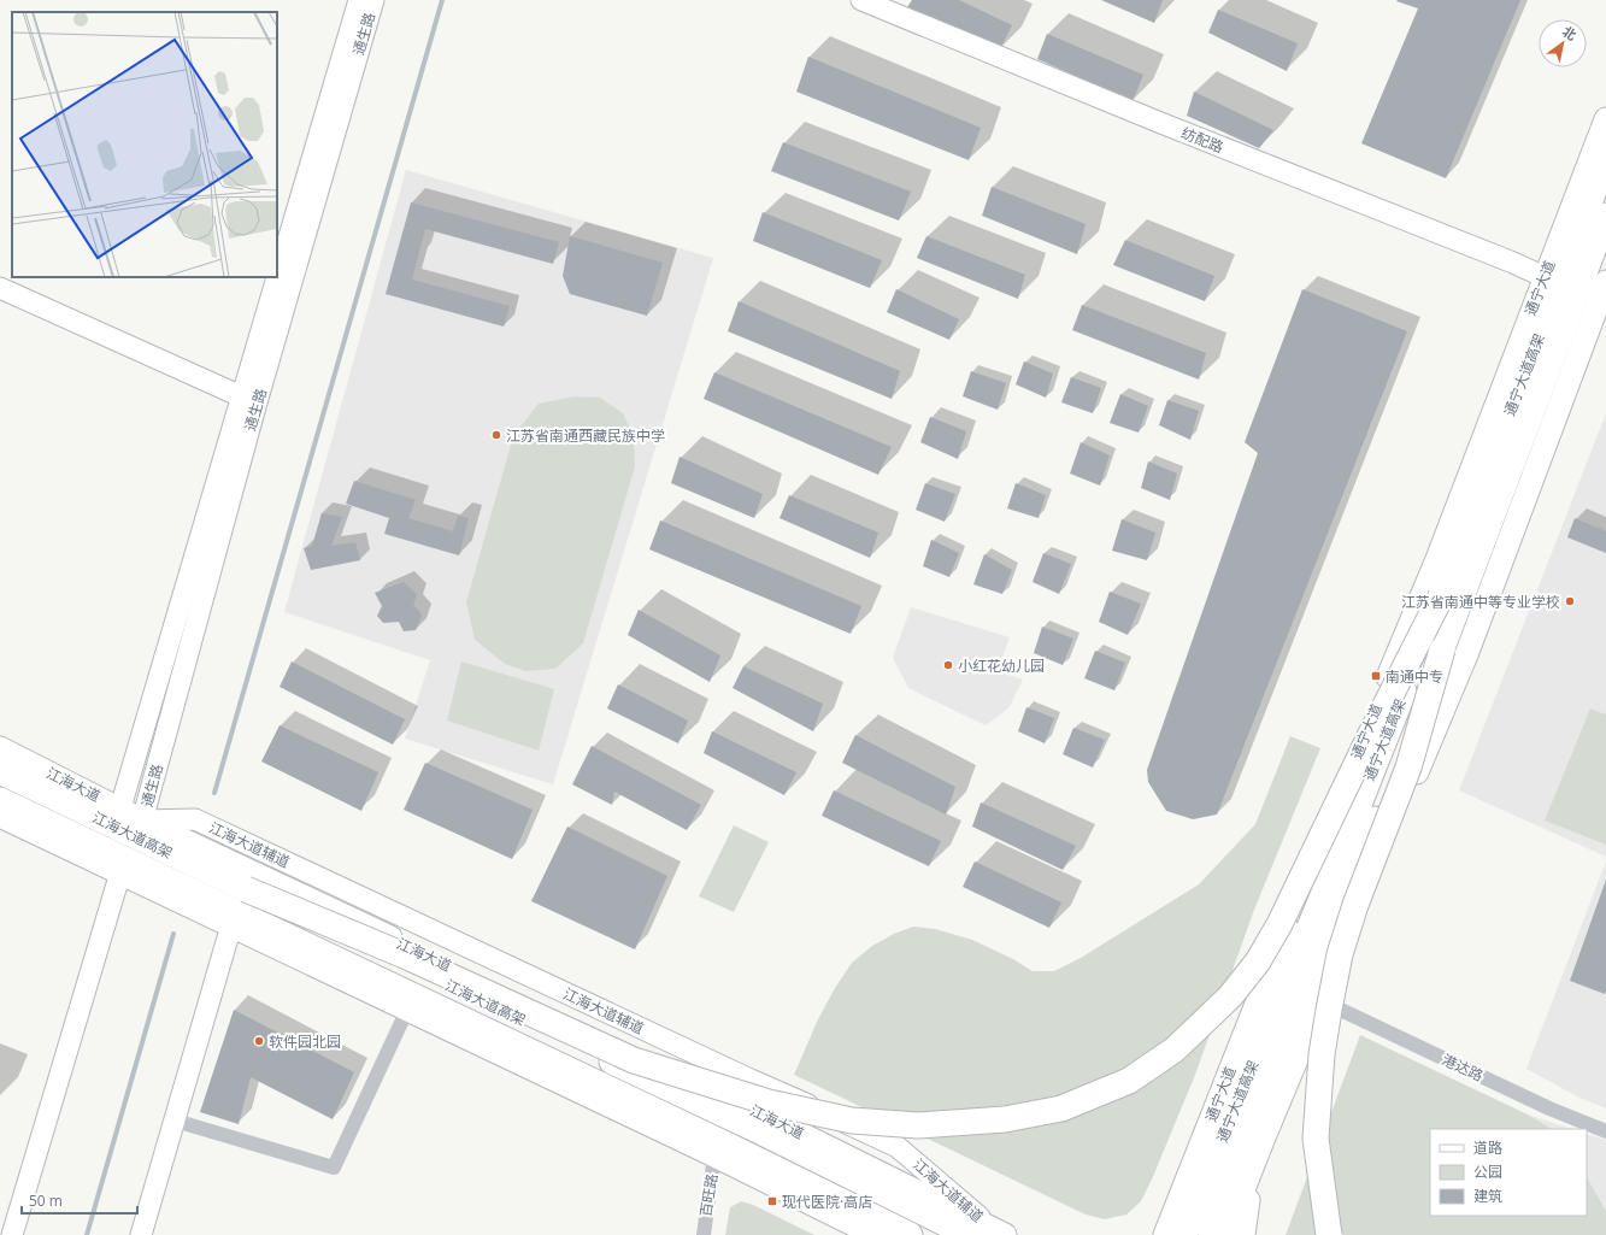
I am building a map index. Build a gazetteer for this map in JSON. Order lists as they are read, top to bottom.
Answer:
{
  "streets": {
    "highway": ["通宁大道高架", "江海大道高架"],
    "main road": ["通宁大道", "江海大道"],
    "street": [
      "通生路",
      "纺配路",
      "江海大道辅道",
      "港达路",
      "百旺路"
    ]
  },
  "crossings": [
    ["通生路", "江海大道"],
    ["通生路", "江海大道辅道"],
    ["纺配路", "通宁大道"],
    ["通宁大道", "通宁大道高架"],
    ["江海大道", "江海大道辅道"]
  ],
  "places": {
    "other": [
      "江苏省南通西藏民族中学",
      "江苏省南通中等专业学校",
      "小红花幼儿园",
      "软件园北园"
    ],
    "transit": ["南通中专", "现代医院·高店"]
  },
  "legend": ["道路", "公园", "建筑"],
  "scale_bar": "50 m",
  "north": "top right"
}
